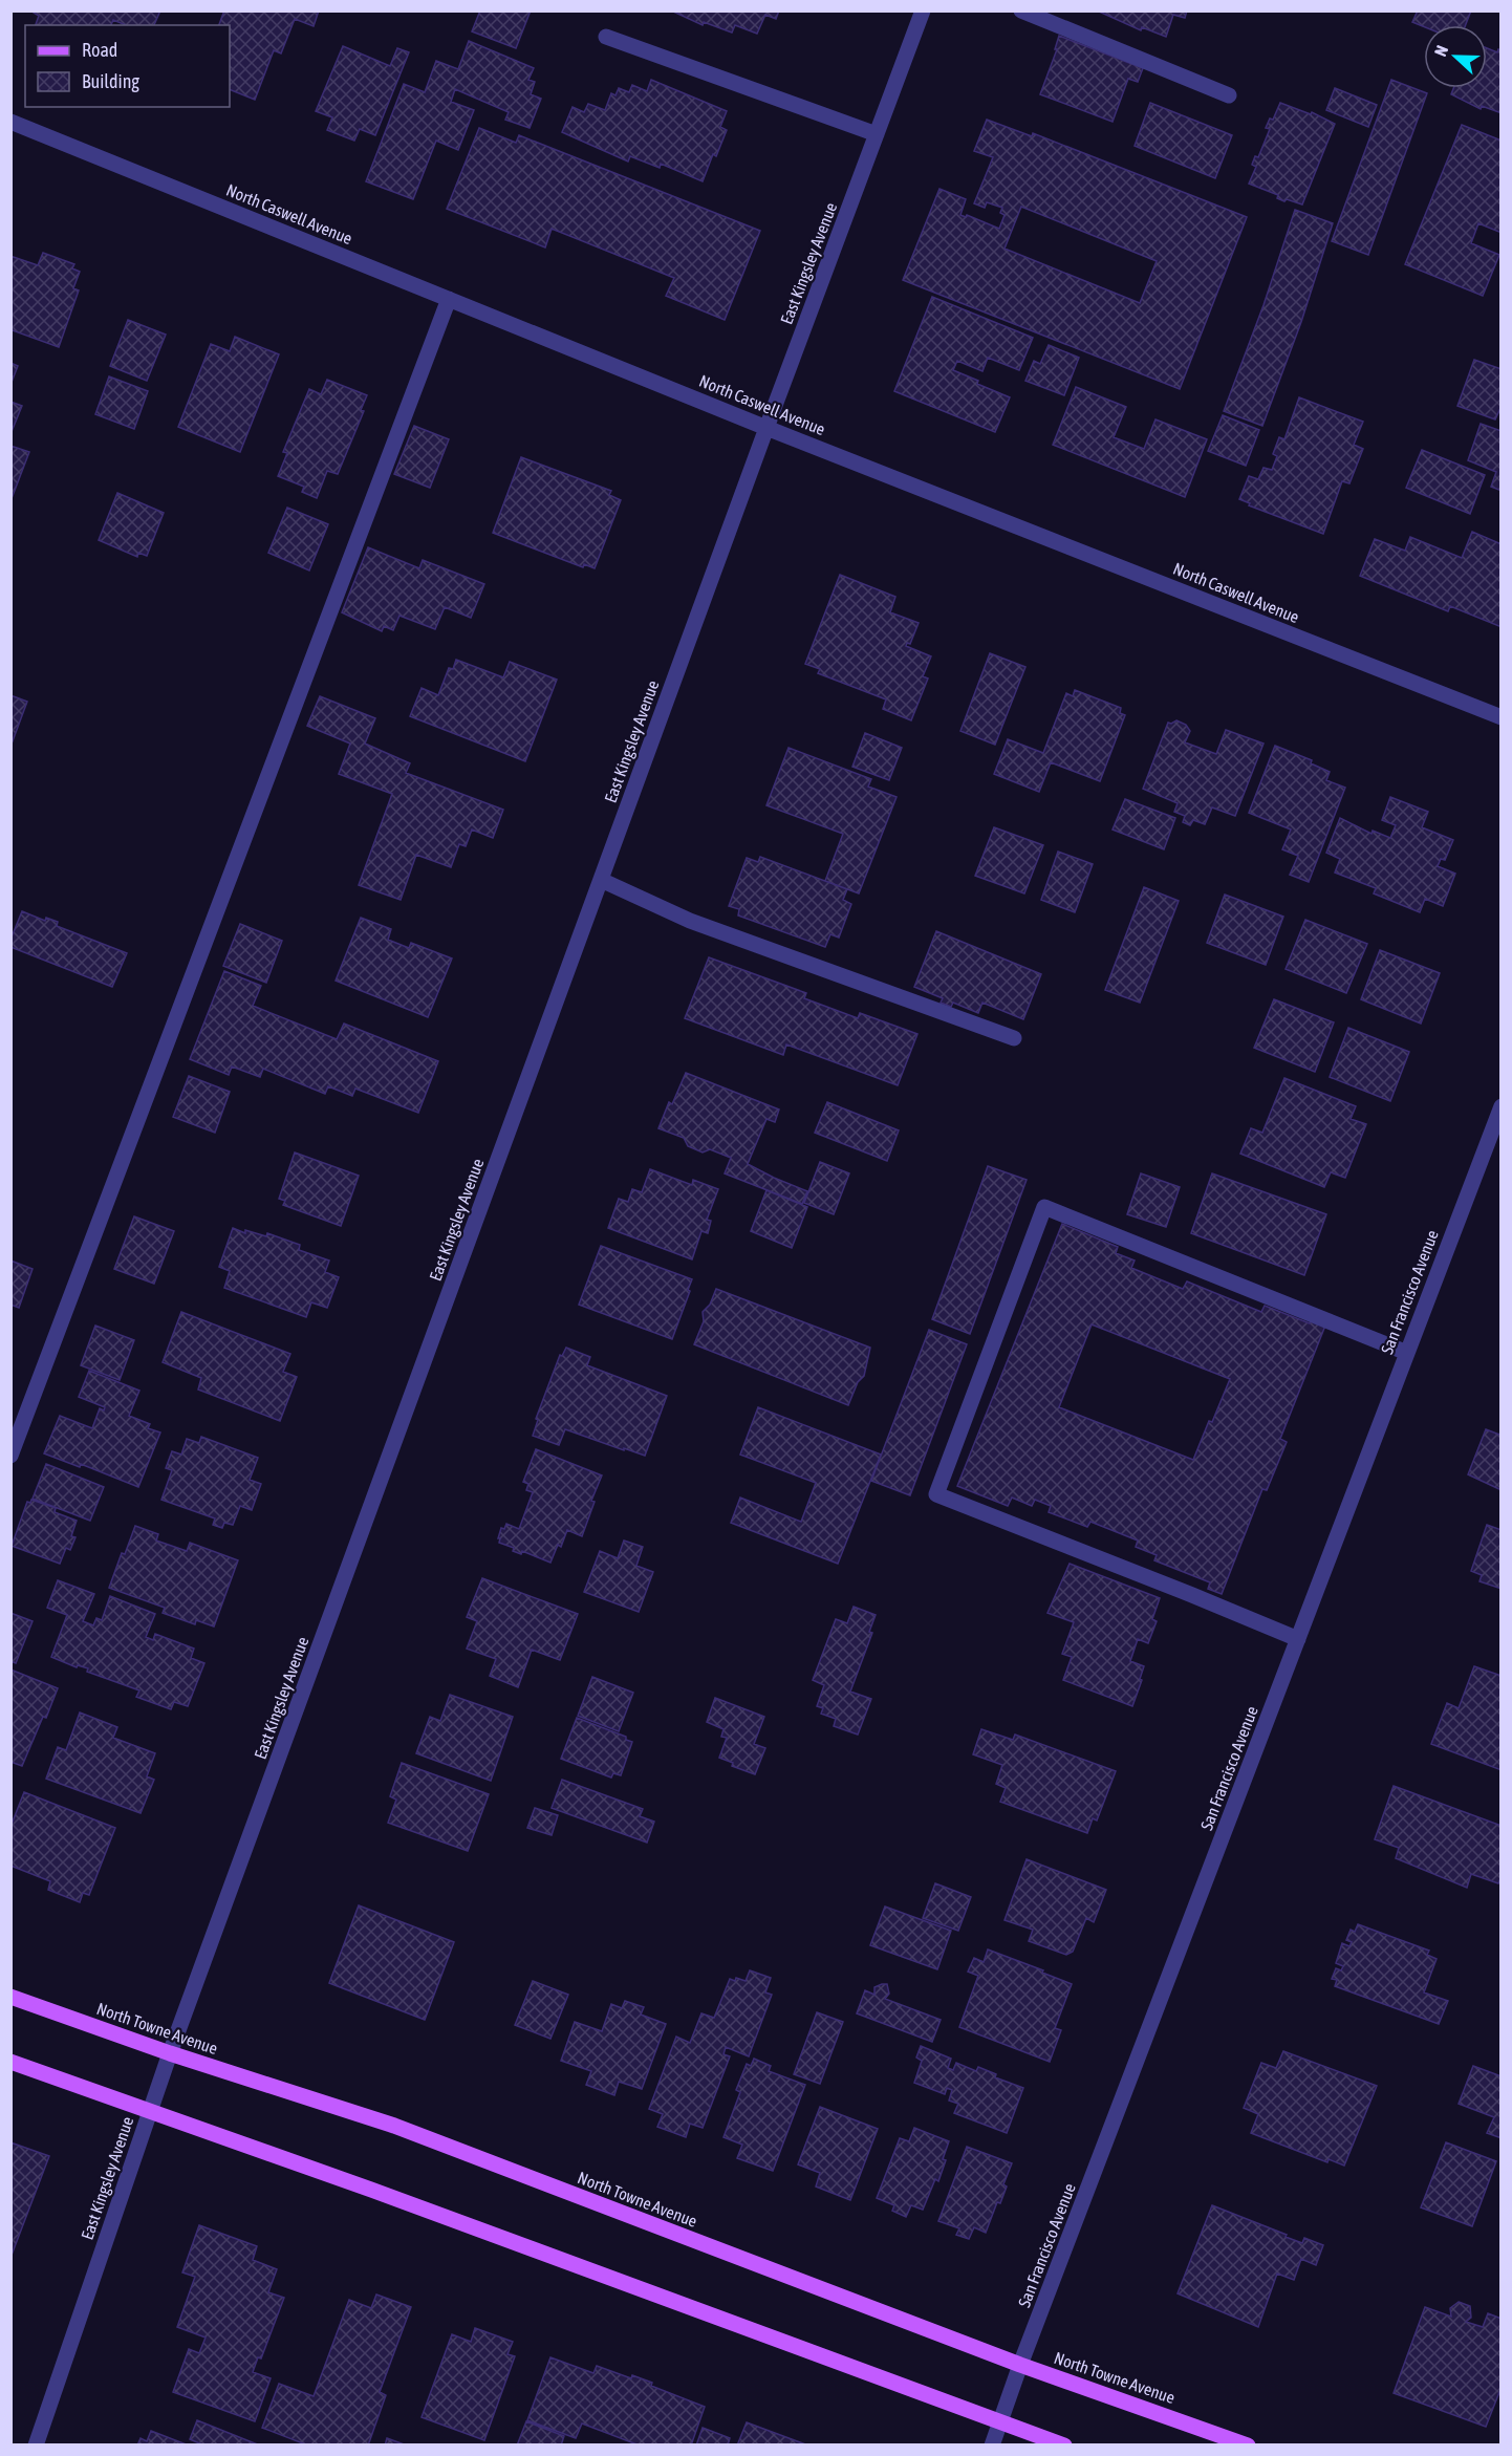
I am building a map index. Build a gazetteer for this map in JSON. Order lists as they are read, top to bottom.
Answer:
{
  "streets": {
    "main road": ["North Towne Avenue"],
    "street": ["North Caswell Avenue", "East Kingsley Avenue", "San Francisco Avenue"]
  },
  "crossings": [
    ["North Caswell Avenue", "East Kingsley Avenue"],
    ["East Kingsley Avenue", "North Towne Avenue"],
    ["San Francisco Avenue", "North Towne Avenue"]
  ],
  "legend": ["Road", "Building"],
  "north": "left"
}
